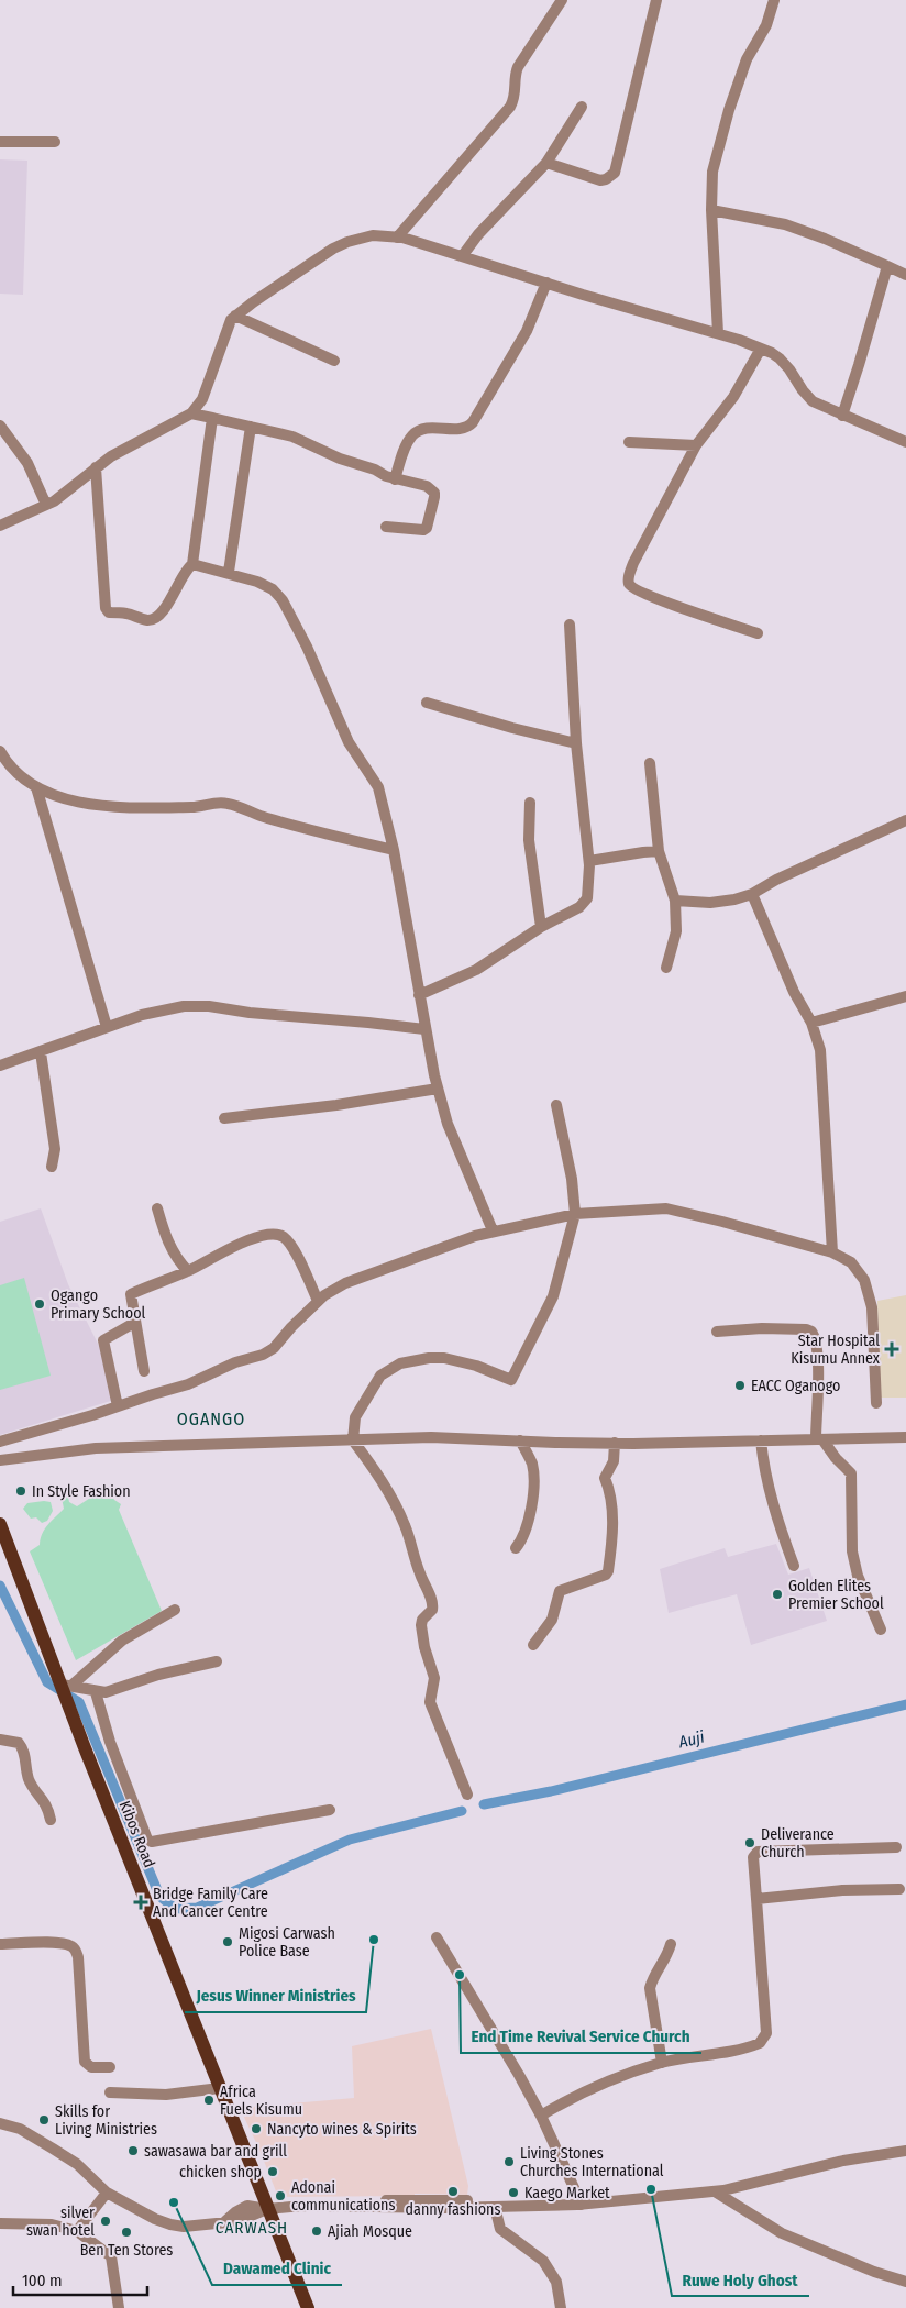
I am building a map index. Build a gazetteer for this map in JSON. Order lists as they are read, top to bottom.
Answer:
{
  "streets": {
    "main road": ["Kibos Road"]
  },
  "districts": ["OGANGO", "CARWASH"],
  "water": ["Auji"],
  "places": {
    "other": [
      "Ogango Primary School",
      "EACC Oganogo",
      "In Style Fashion",
      "Golden Elites Premier School",
      "Deliverance Church",
      "Jesus Winner Ministries",
      "Migosi Carwash Police Base",
      "End Time Revival Service Church",
      "Africa Fuels Kisumu",
      "Skills for Living Ministries",
      "Nancyto wines & Spirits",
      "sawasawa bar and grill",
      "Living Stones Churches International",
      "chicken shop",
      "Ruwe Holy Ghost",
      "danny fashions",
      "Kaego Market",
      "Adonai communications",
      "Dawamed Clinic",
      "silver swan hotel",
      "Ajiah Mosque",
      "Ben Ten Stores"
    ],
    "health": ["Star Hospital Kisumu Annex", "Bridge Family Care And Cancer Centre"]
  },
  "scale_bar": "100 m"
}
